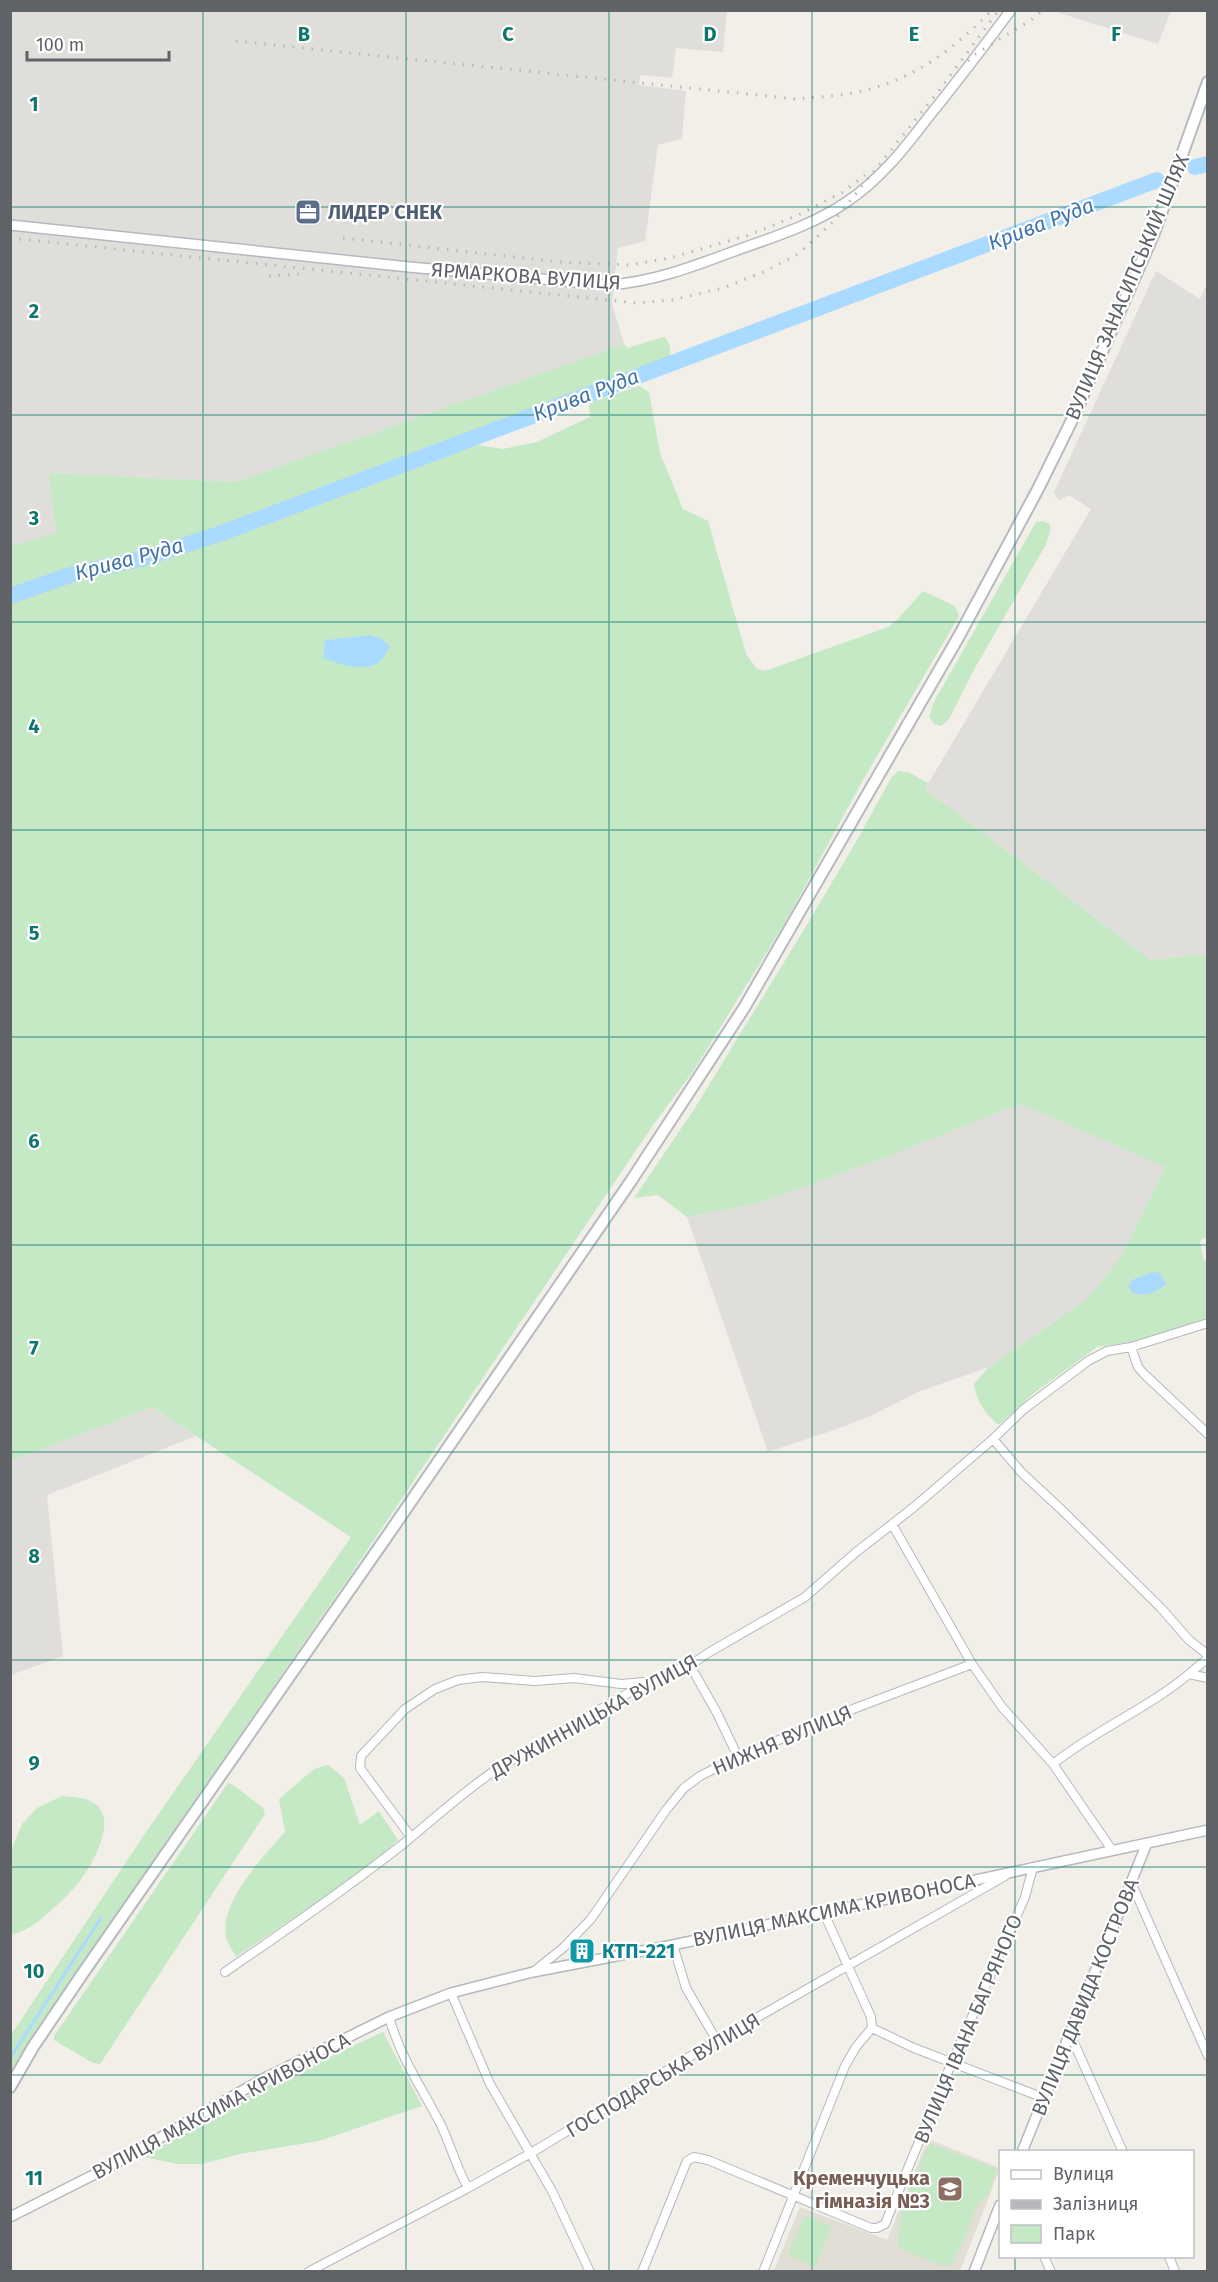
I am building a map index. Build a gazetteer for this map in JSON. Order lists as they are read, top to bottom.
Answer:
{
  "streets": {
    "main road": ["ВУЛИЦЯ ЗАНАСИПСЬКИЙ ШЛЯХ"],
    "street": [
      "ЯРМАРКОВА ВУЛИЦЯ",
      "ДРУЖИННИЦЬКА ВУЛИЦЯ",
      "НИЖНЯ ВУЛИЦЯ",
      "ВУЛИЦЯ МАКСИМА КРИВОНОСА",
      "ВУЛИЦЯ ДАВИДА КОСТРОВА",
      "ВУЛИЦЯ ІВАНА БАГРЯНОГО",
      "ГОСПОДАРСЬКА ВУЛИЦЯ"
    ]
  },
  "crossings": [
    ["НИЖНЯ ВУЛИЦЯ", "ВУЛИЦЯ МАКСИМА КРИВОНОСА"],
    ["ВУЛИЦЯ МАКСИМА КРИВОНОСА", "ВУЛИЦЯ ДАВИДА КОСТРОВА"],
    ["ВУЛИЦЯ МАКСИМА КРИВОНОСА", "ВУЛИЦЯ ІВАНА БАГРЯНОГО"],
    ["ВУЛИЦЯ МАКСИМА КРИВОНОСА", "ГОСПОДАРСЬКА ВУЛИЦЯ"]
  ],
  "water": ["Крива Руда"],
  "places": {
    "office": ["ЛИДЕР СНЕК"],
    "building": ["КТП-221"],
    "school or university": ["Кременчуцька гімназія №3"]
  },
  "legend": ["Вулиця", "Залізниця", "Парк"],
  "scale_bar": "100 m",
  "grid": {
    "columns": [
      "B",
      "C",
      "D",
      "E",
      "F"
    ],
    "rows": [
      "1",
      "2",
      "3",
      "4",
      "5",
      "6",
      "7",
      "8",
      "9",
      "10",
      "11"
    ]
  }
}
